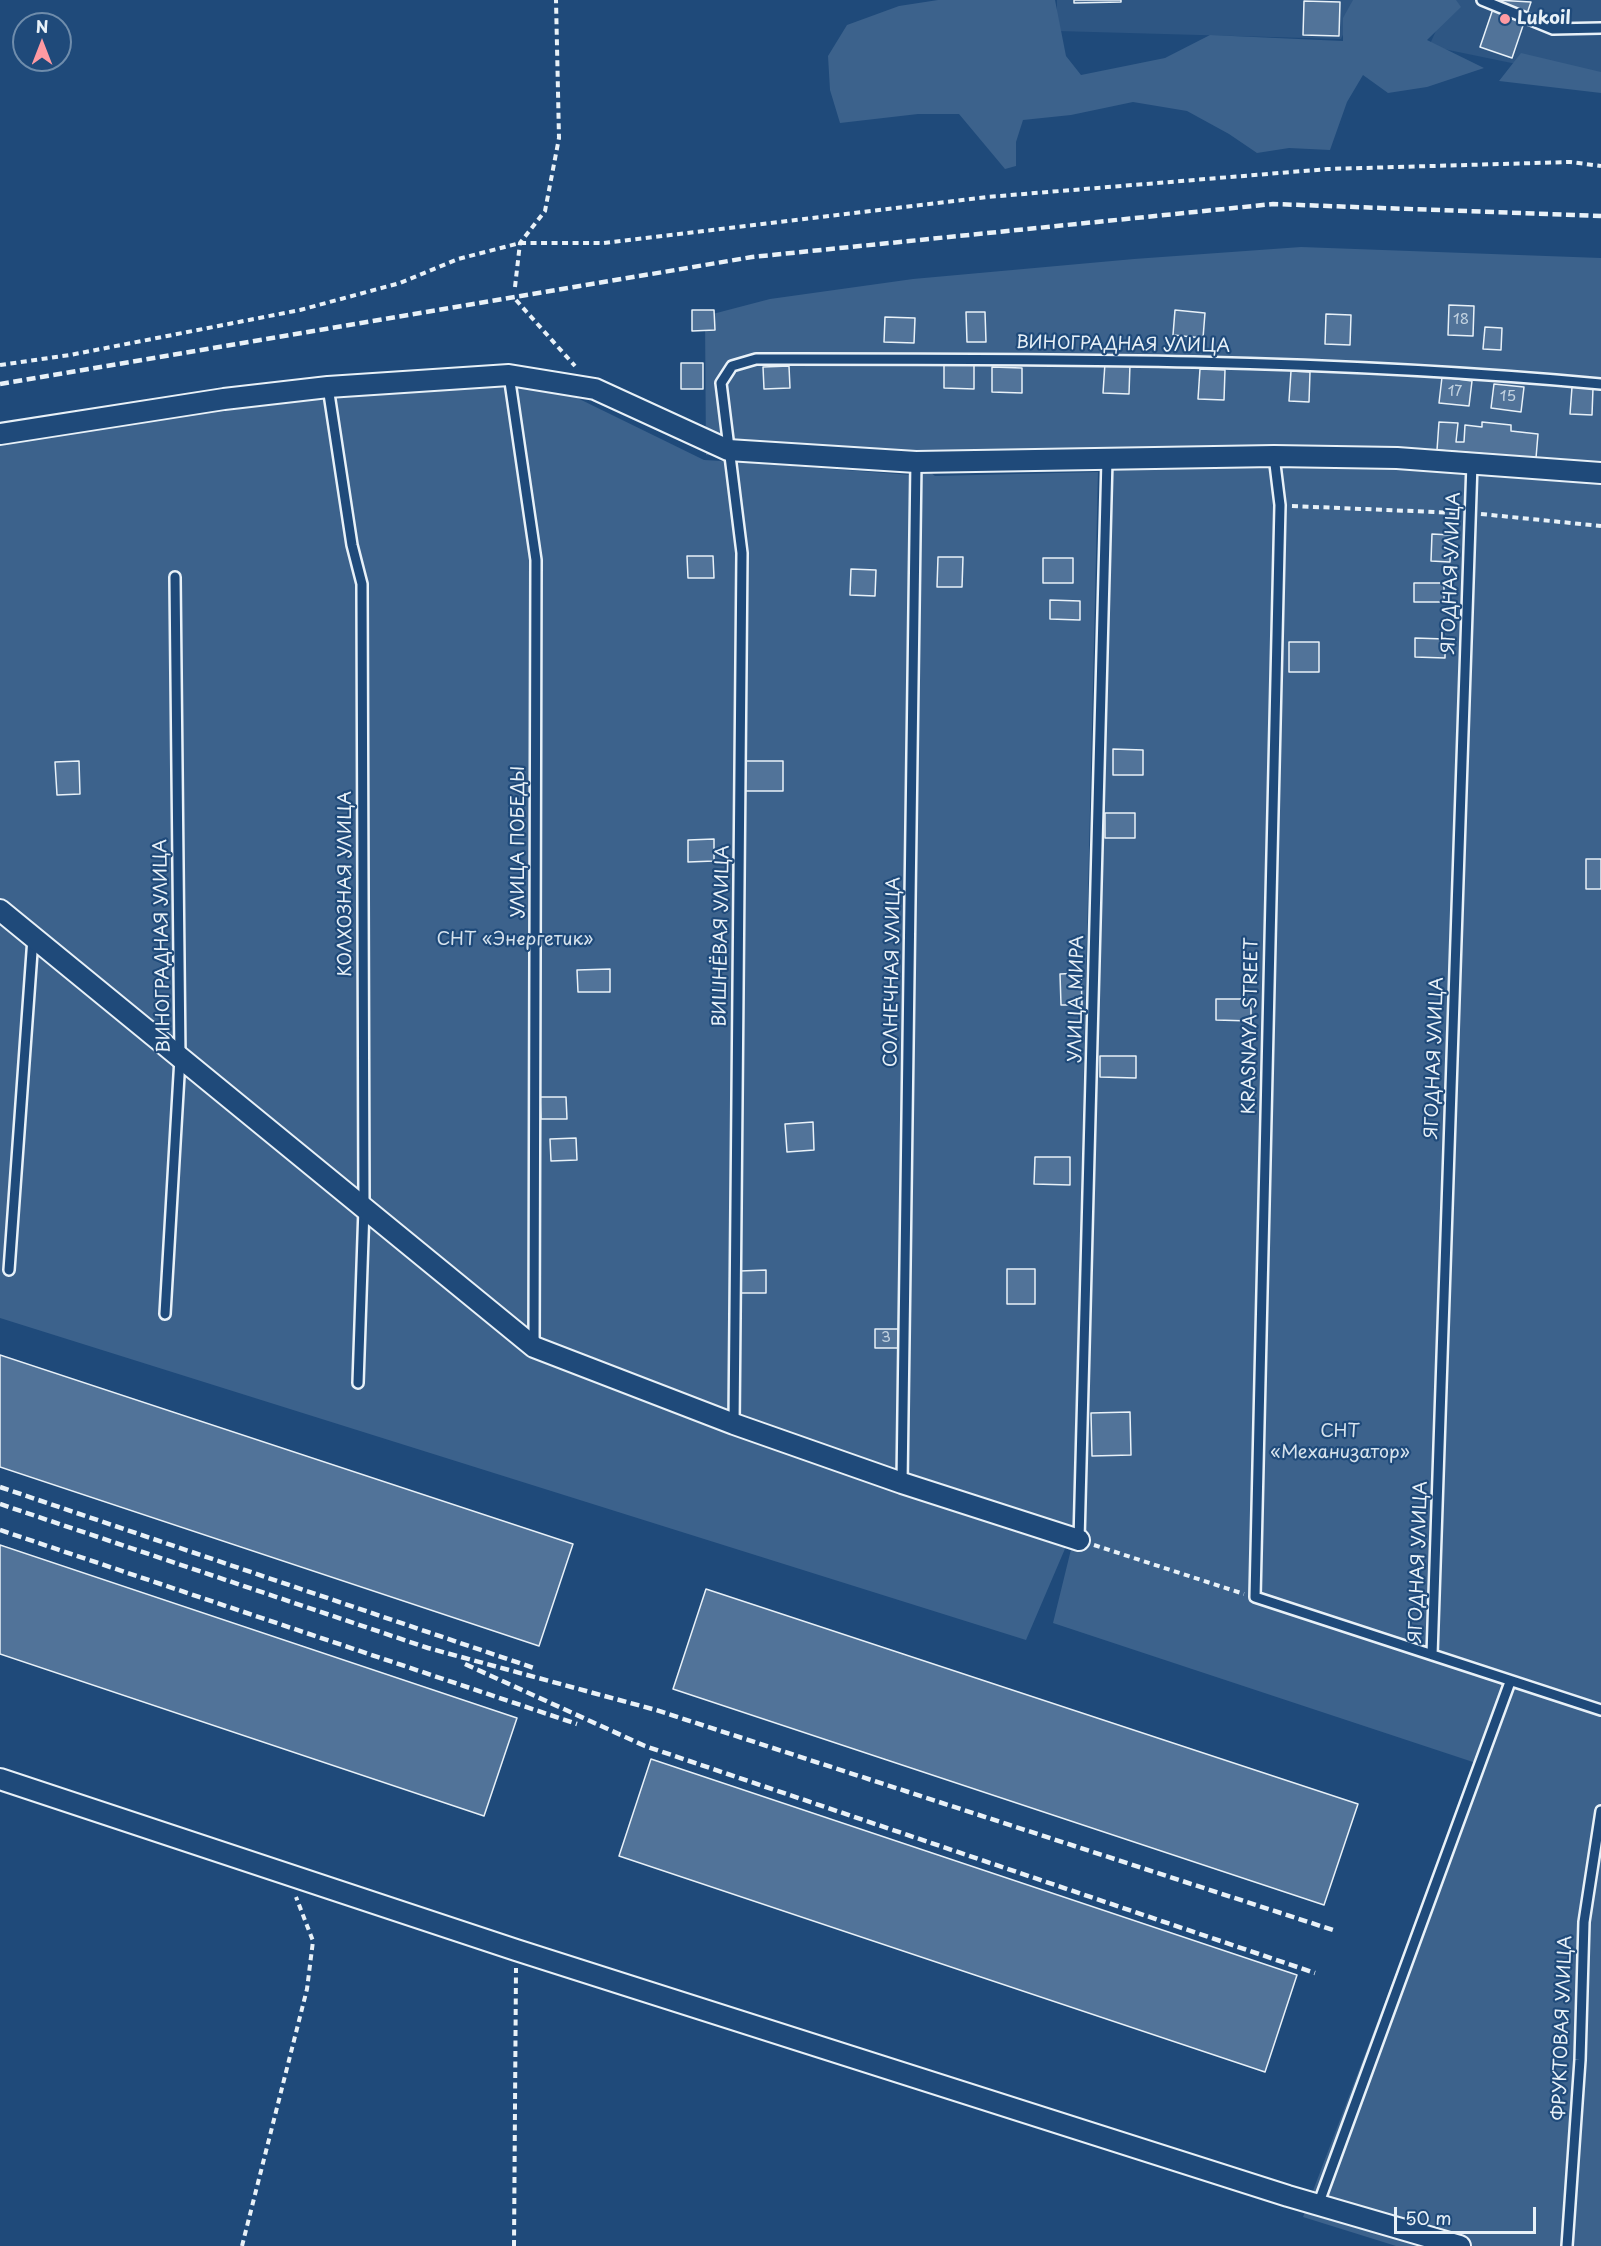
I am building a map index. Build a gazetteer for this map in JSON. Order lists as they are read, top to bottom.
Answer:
{
  "streets": {
    "lane": [
      "ВИНОГРАДНАЯ УЛИЦА",
      "ЯГОДНАЯ УЛИЦА",
      "УЛИЦА ПОБЕДЫ",
      "КОЛХОЗНАЯ УЛИЦА",
      "ВИШНЁВАЯ УЛИЦА",
      "СОЛНЕЧНАЯ УЛИЦА",
      "УЛИЦА МИРА",
      "KRASNAYA STREET",
      "ФРУКТОВАЯ УЛИЦА"
    ]
  },
  "crossings": [
    ["ВИНОГРАДНАЯ УЛИЦА", "ВИШНЁВАЯ УЛИЦА"]
  ],
  "parks": ["СНТ «Энергетик»", "СНТ «Механизатор»"],
  "places": ["Lukoil"],
  "house_numbers": [
    "18",
    "17",
    "15",
    "3"
  ],
  "scale_bar": "50 m",
  "north": "top"
}
